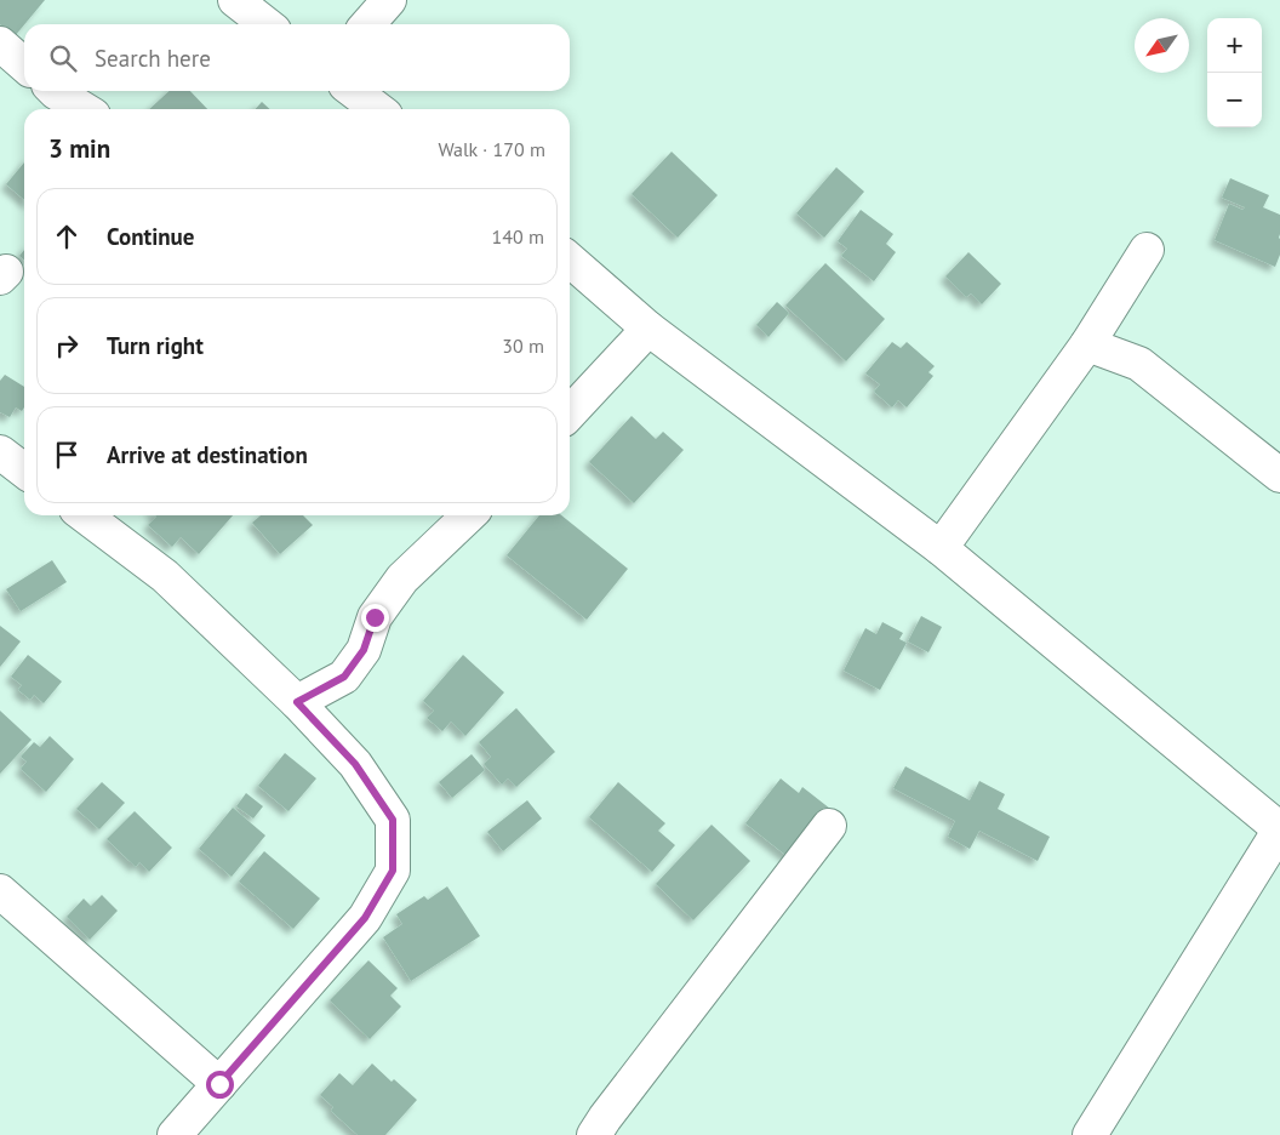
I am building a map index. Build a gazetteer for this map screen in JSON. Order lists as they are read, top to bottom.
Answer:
{
  "north": "bottom left",
  "page": {
    "map_buttons": ["+", "−"],
    "search": "Search here",
    "heading": ["3 min", "Walk · 170 m"],
    "list": [
      ["Continue", "140 m"],
      ["Turn right", "30 m"],
      "Arrive at destination"
    ]
  }
}
